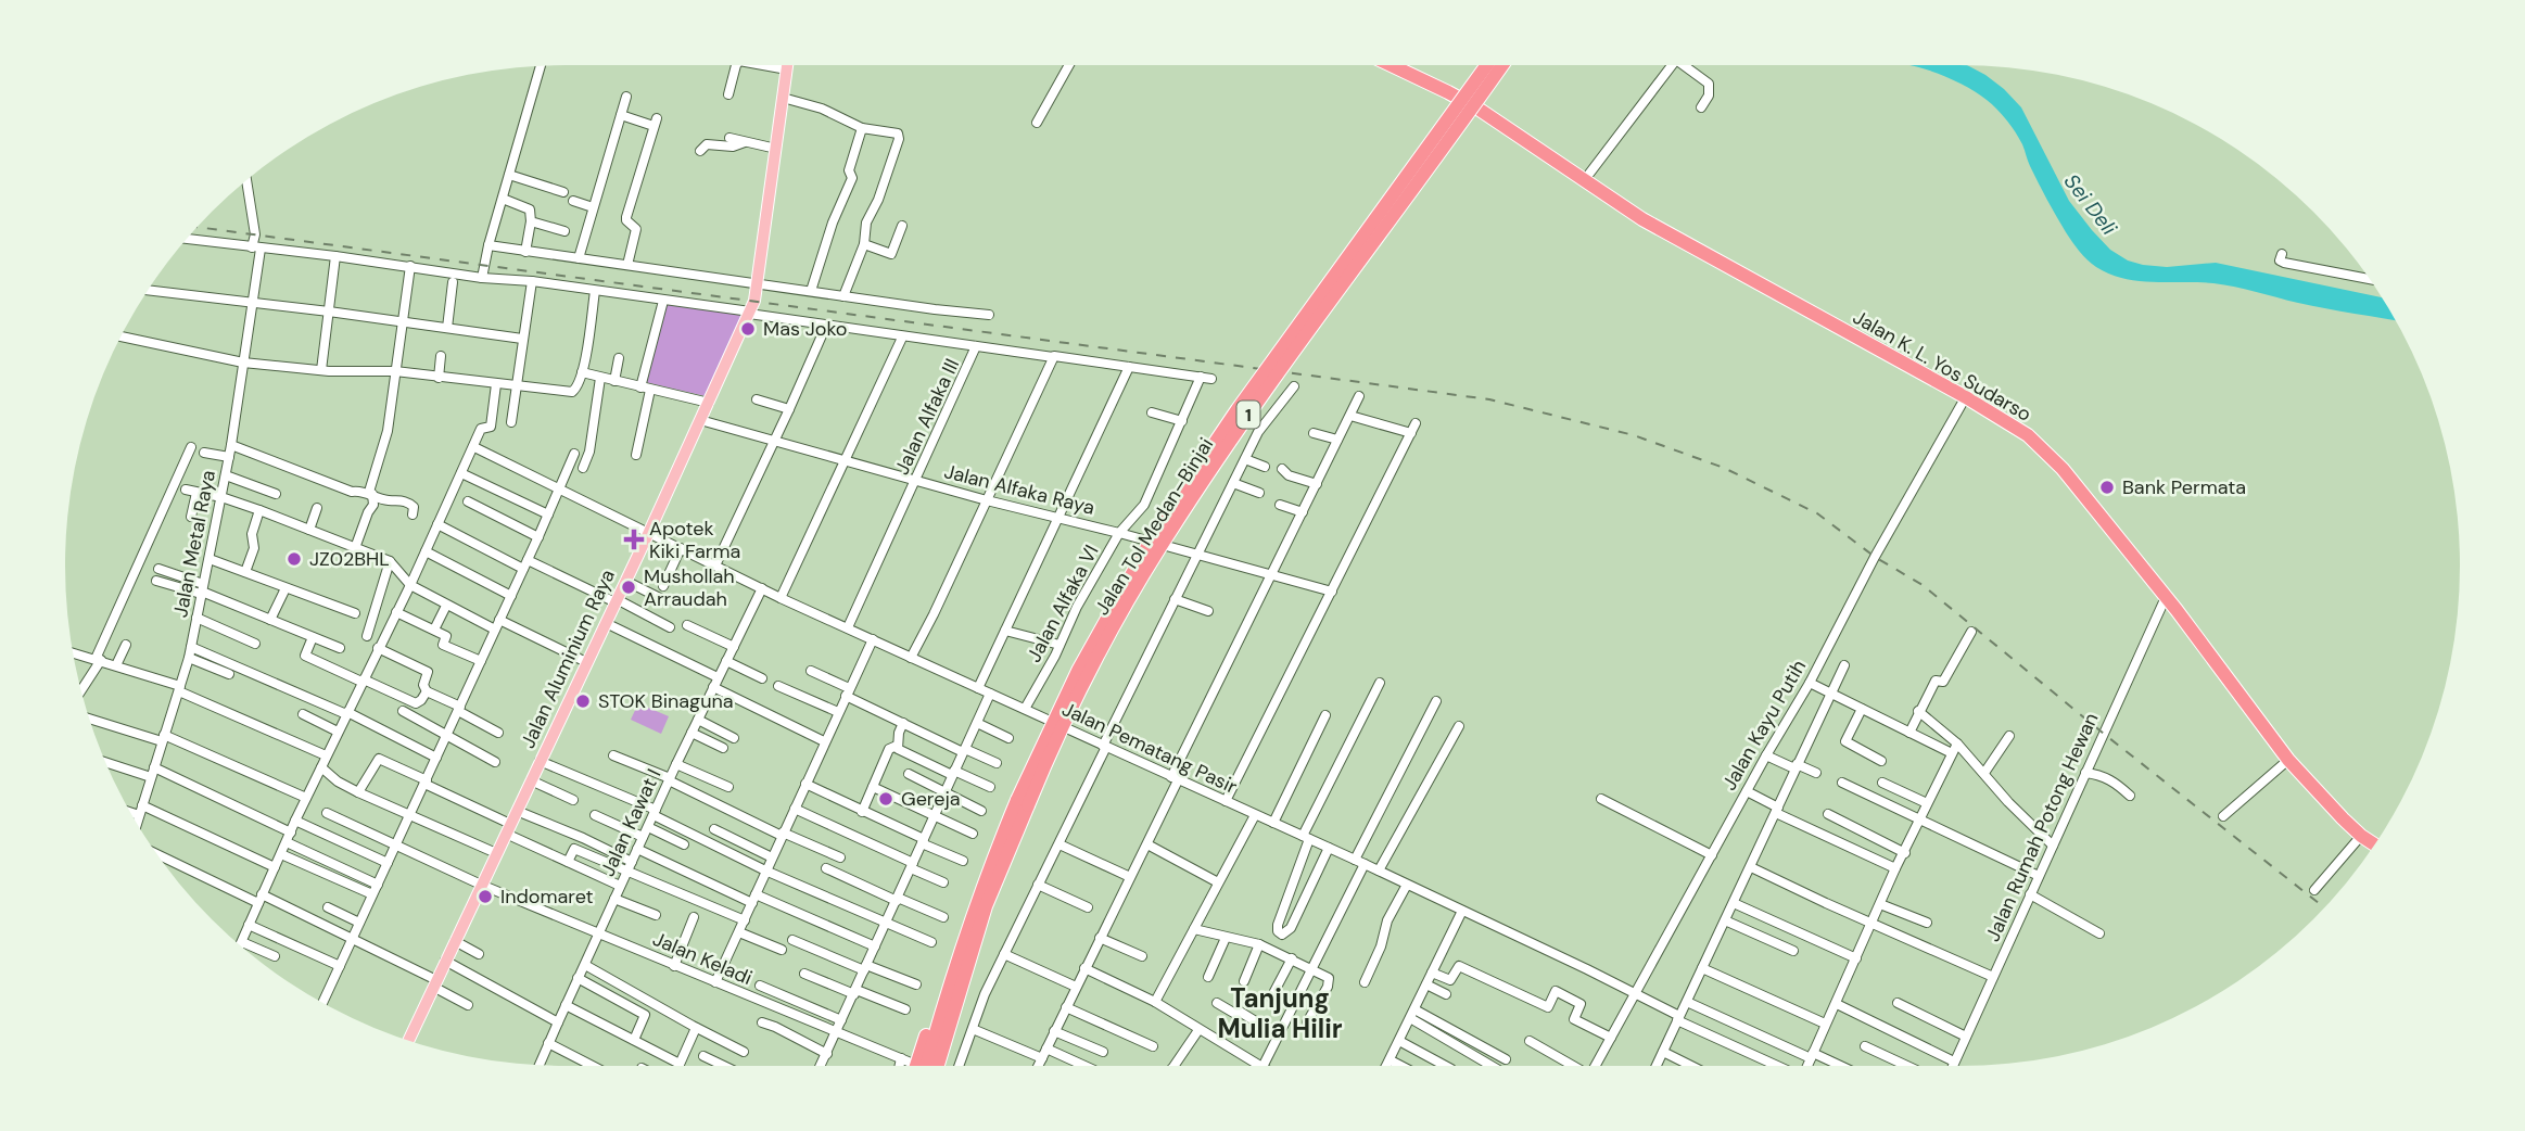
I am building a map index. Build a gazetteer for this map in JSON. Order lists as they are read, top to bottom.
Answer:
{
  "streets": {
    "highway": ["Jalan K. L. Yos Sudarso", "1", "Jalan Tol Medan–Binjai"],
    "main road": ["Jalan Aluminium Raya"],
    "street": [
      "Jalan Alfaka III",
      "Jalan Alfaka Raya",
      "Jalan Metal Raya",
      "Jalan Alfaka VI",
      "Jalan Kayu Putih",
      "Jalan Pematang Pasir",
      "Jalan Kawat I",
      "Jalan Rumah Potong Hewan",
      "Jalan Keladi"
    ]
  },
  "crossings": [
    ["Jalan K. L. Yos Sudarso", "Jalan Kayu Putih"],
    ["Jalan K. L. Yos Sudarso", "Jalan Rumah Potong Hewan"],
    ["Jalan Alfaka III", "Jalan Alfaka Raya"],
    ["Jalan Alfaka III", "Jalan Metal Raya"],
    ["Jalan Alfaka III", "Jalan Aluminium Raya"],
    ["Jalan Alfaka III", "Jalan Pematang Pasir"],
    ["Jalan Alfaka Raya", "Jalan Alfaka VI"],
    ["Jalan Alfaka Raya", "Jalan Aluminium Raya"],
    ["Jalan Alfaka VI", "Jalan Pematang Pasir"],
    ["Jalan Aluminium Raya", "Jalan Pematang Pasir"],
    ["Jalan Aluminium Raya", "Jalan Keladi"],
    ["Jalan Kayu Putih", "Jalan Pematang Pasir"],
    ["Jalan Pematang Pasir", "Jalan Kawat I"],
    ["Jalan Kawat I", "Jalan Keladi"]
  ],
  "districts": ["Tanjung Mulia Hilir"],
  "water": ["Sei Deli"],
  "places": {
    "other": [
      "Mas Joko",
      "Bank Permata",
      "JZ02BHL",
      "Mushollah Arraudah",
      "STOK Binaguna",
      "Gereja",
      "Indomaret"
    ],
    "health": ["Apotek Kiki Farma"]
  }
}
